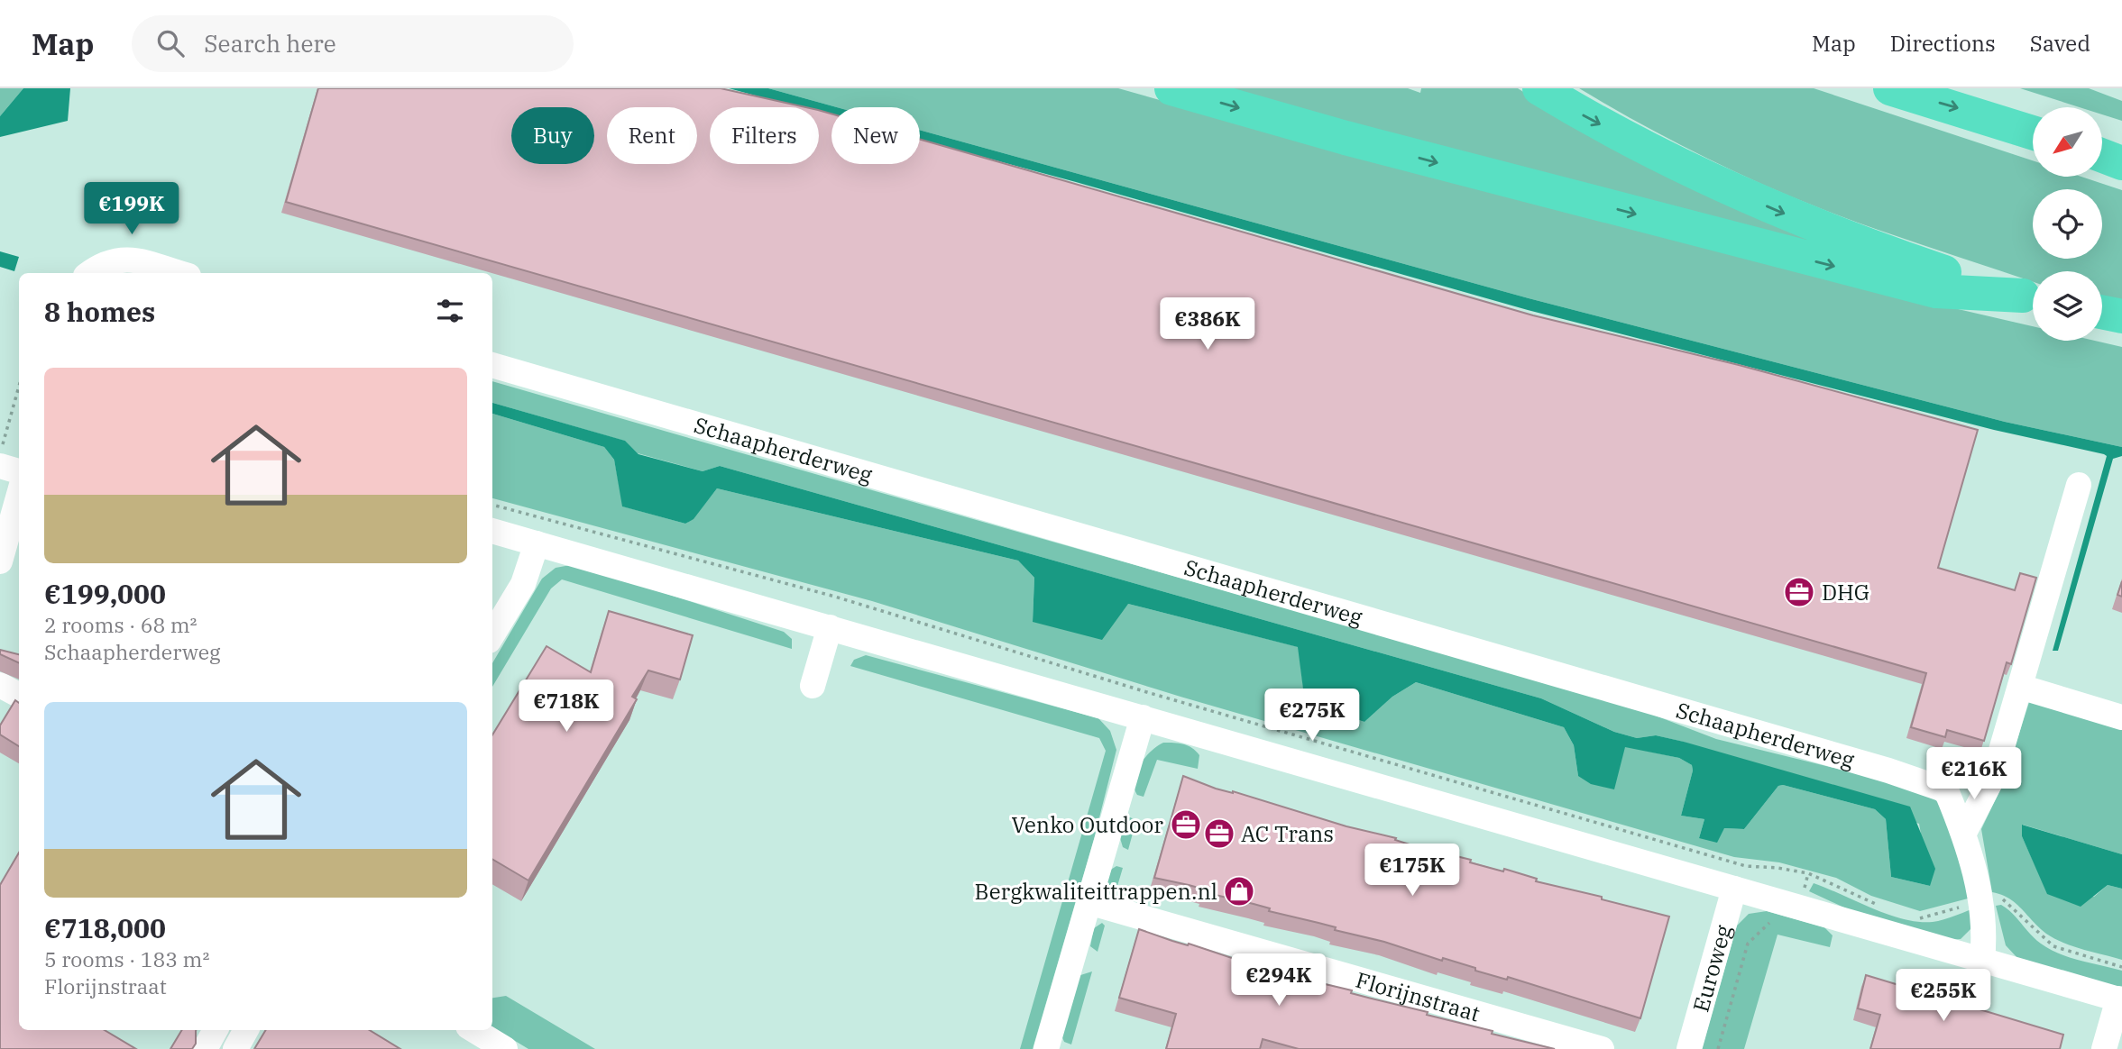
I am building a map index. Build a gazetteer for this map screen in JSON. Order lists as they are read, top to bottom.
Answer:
{
  "streets": {
    "street": ["Schaapherderweg", "Euroweg", "Florijnstraat"]
  },
  "places": {
    "office": ["DHG", "Venko Outdoor", "AC Trans"],
    "shop": ["Bergkwaliteittrappen.nl"]
  },
  "north": "bottom left",
  "page": {
    "header": "Map",
    "search": "Search here",
    "nav": ["Map", "Directions", "Saved"],
    "chip": [
      "Buy",
      "Rent",
      "Filters",
      "New"
    ],
    "price": [
      "€199K",
      "€386K",
      "€718K",
      "€275K",
      "€216K",
      "€175K",
      "€294K",
      "€255K"
    ],
    "heading": "8 homes",
    "list": [
      {
        "name": "€199,000",
        "note": "2 rooms · 68 m² · Schaapherderweg"
      },
      {
        "name": "€718,000",
        "note": "5 rooms · 183 m² · Florijnstraat"
      }
    ]
  }
}
